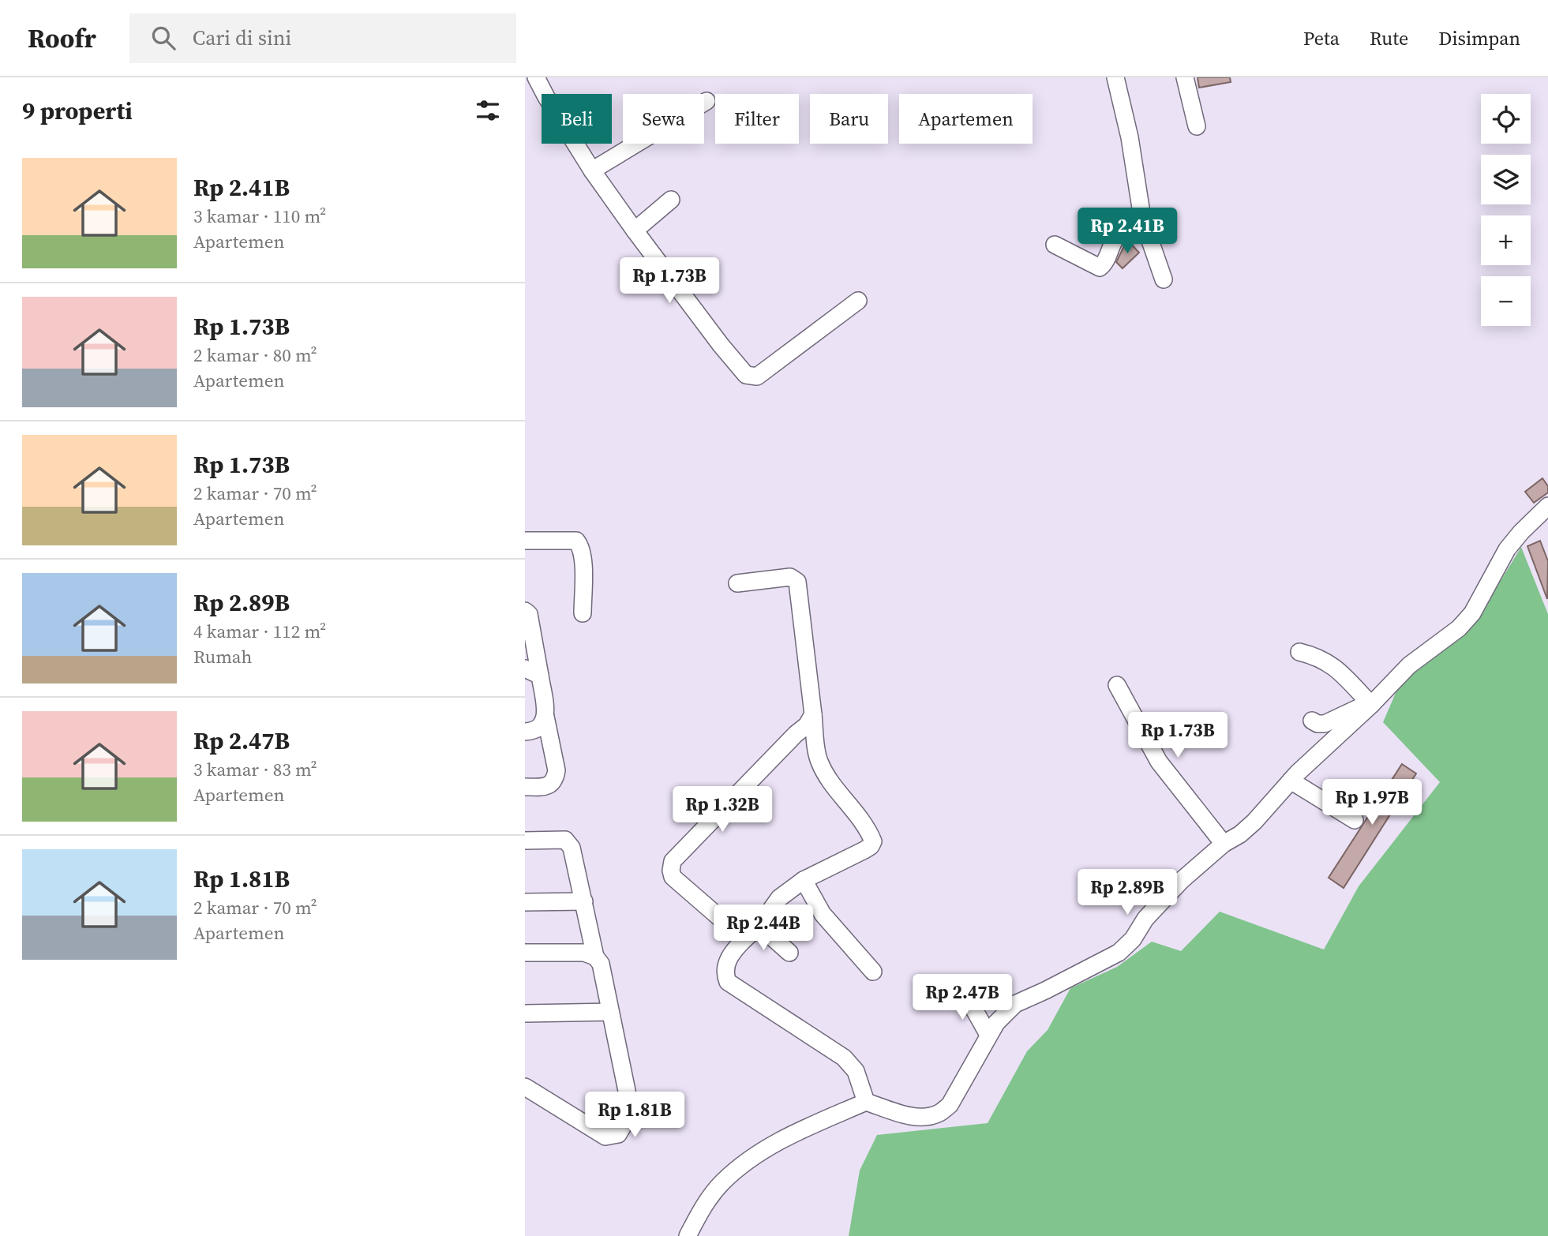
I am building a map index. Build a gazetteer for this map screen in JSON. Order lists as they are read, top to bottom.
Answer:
{
  "page": {
    "header": "Roofr",
    "search": "Cari di sini",
    "nav": ["Peta", "Rute", "Disimpan"],
    "heading": "9 properti",
    "map_buttons": ["+", "−"],
    "chip": [
      "Beli",
      "Sewa",
      "Filter",
      "Baru",
      "Apartemen"
    ],
    "list": [
      {
        "name": "Rp 2.41B",
        "note": "3 kamar · 110 m² · Apartemen"
      },
      {
        "name": "Rp 1.73B",
        "note": "2 kamar · 80 m² · Apartemen"
      },
      {
        "name": "Rp 1.73B",
        "note": "2 kamar · 70 m² · Apartemen"
      },
      {
        "name": "Rp 2.89B",
        "note": "4 kamar · 112 m² · Rumah"
      },
      {
        "name": "Rp 2.47B",
        "note": "3 kamar · 83 m² · Apartemen"
      },
      {
        "name": "Rp 1.81B",
        "note": "2 kamar · 70 m² · Apartemen"
      }
    ],
    "price": [
      "Rp 2.41B",
      "Rp 1.73B",
      "Rp 1.73B",
      "Rp 1.97B",
      "Rp 1.32B",
      "Rp 2.89B",
      "Rp 2.44B",
      "Rp 2.47B",
      "Rp 1.81B"
    ]
  }
}
